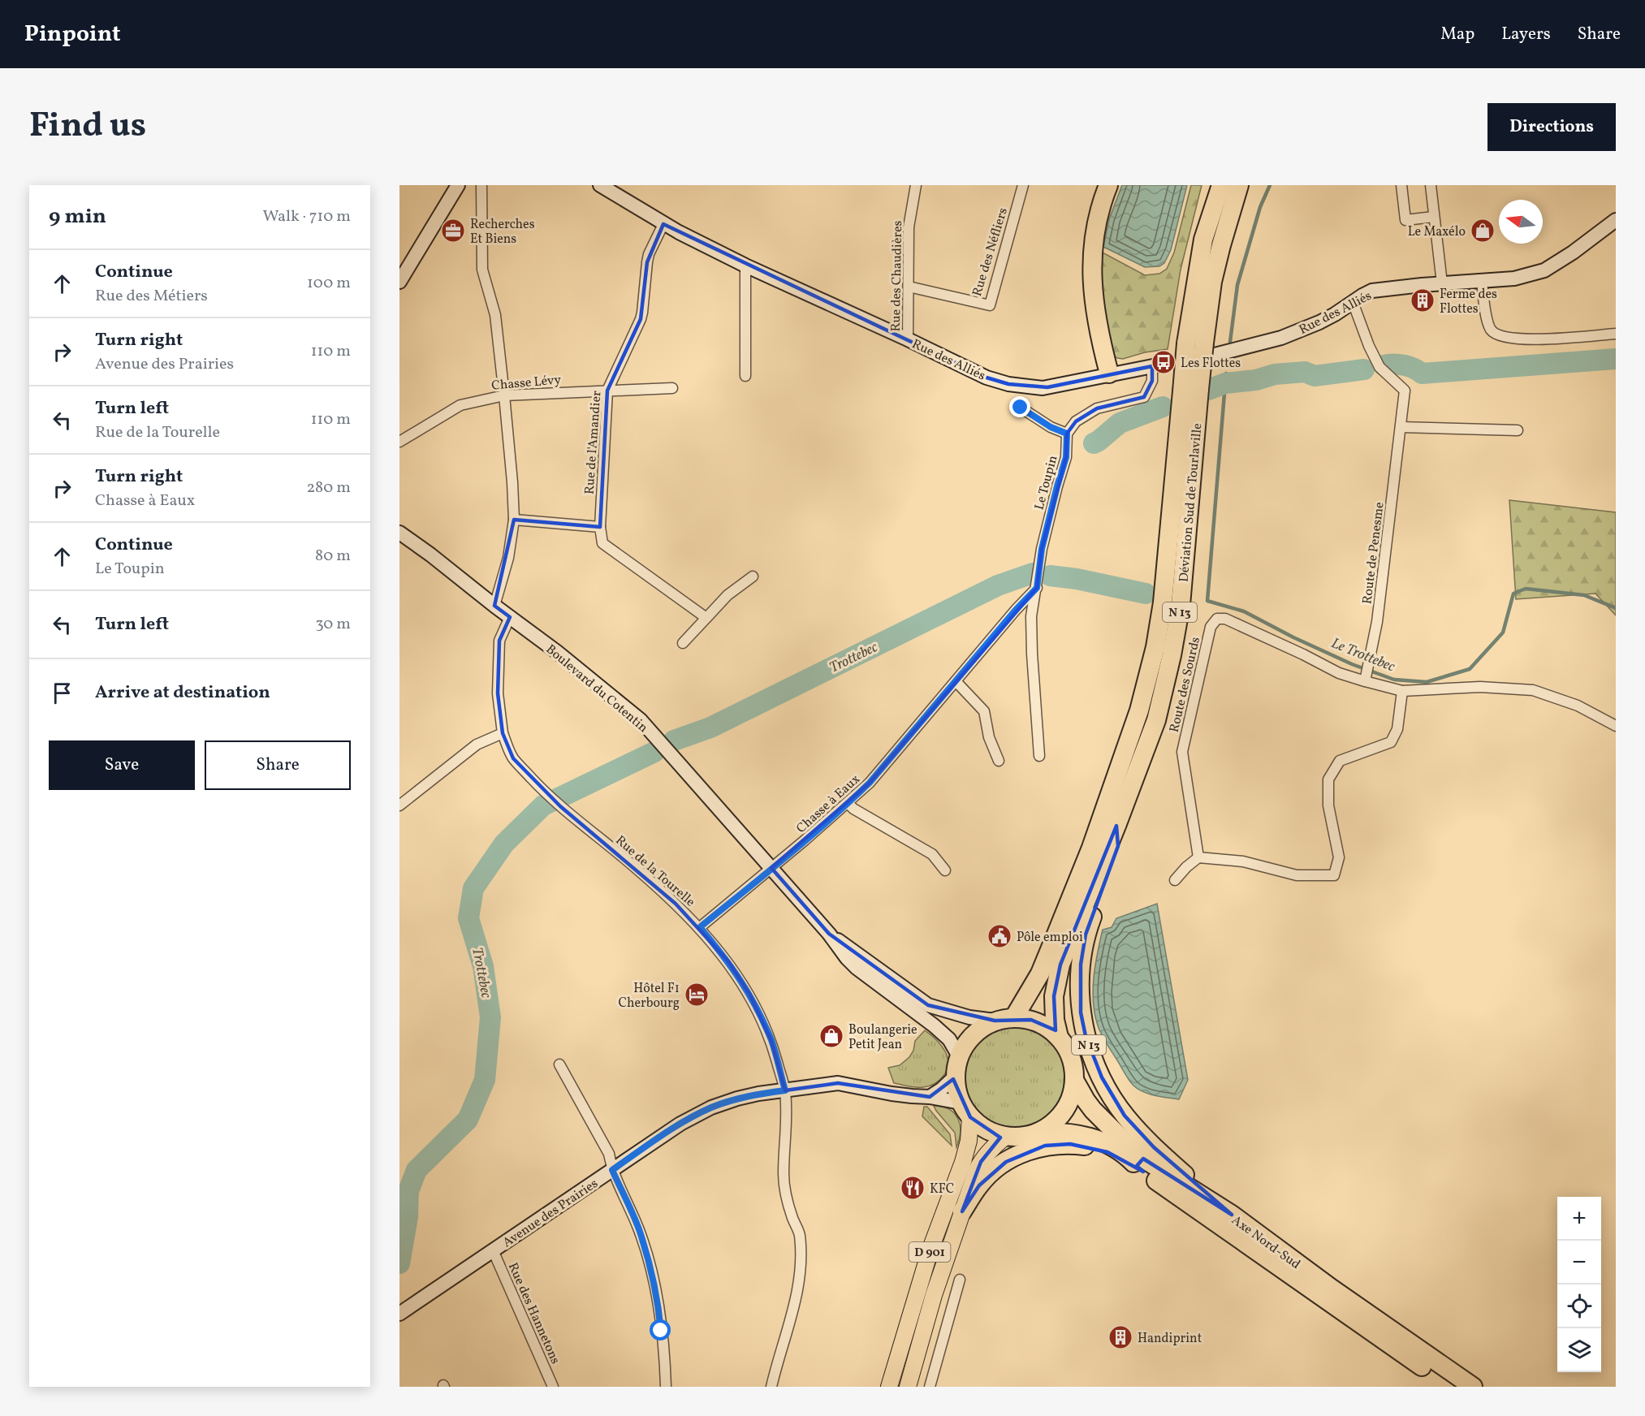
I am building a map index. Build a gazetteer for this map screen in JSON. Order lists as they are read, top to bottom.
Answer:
{
  "streets": {
    "highway": ["Déviation Sud de Tourlaville", "N 13", "Axe Nord-Sud"],
    "main road": ["D 901"],
    "street": [
      "Rue des Néfliers",
      "Rue des Chaudières",
      "Rue des Alliés",
      "Chasse Lévy",
      "Rue de l'Amandier",
      "Le Toupin",
      "Route de Penesme",
      "Route des Sourds",
      "Boulevard du Cotentin",
      "Chasse à Eaux",
      "Rue de la Tourelle",
      "Avenue des Prairies",
      "Rue des Hannetons"
    ]
  },
  "crossings": [
    ["Rue des Néfliers", "Rue des Chaudières"],
    ["Rue des Chaudières", "Rue des Alliés"],
    ["Rue des Alliés", "Rue de l'Amandier"],
    ["Rue des Alliés", "Déviation Sud de Tourlaville"],
    ["Rue des Alliés", "Route de Penesme"],
    ["Chasse Lévy", "Rue de l'Amandier"],
    ["Le Toupin", "Chasse à Eaux"],
    ["Déviation Sud de Tourlaville", "N 13"],
    ["Déviation Sud de Tourlaville", "Boulevard du Cotentin"],
    ["Déviation Sud de Tourlaville", "Avenue des Prairies"],
    ["Déviation Sud de Tourlaville", "Axe Nord-Sud"],
    ["Déviation Sud de Tourlaville", "D 901"],
    ["Route de Penesme", "Route des Sourds"],
    ["N 13", "Axe Nord-Sud"],
    ["Boulevard du Cotentin", "Chasse à Eaux"],
    ["Boulevard du Cotentin", "Rue de la Tourelle"],
    ["Boulevard du Cotentin", "Avenue des Prairies"],
    ["Boulevard du Cotentin", "Axe Nord-Sud"],
    ["Boulevard du Cotentin", "D 901"],
    ["Chasse à Eaux", "Rue de la Tourelle"],
    ["Rue de la Tourelle", "Avenue des Prairies"],
    ["Avenue des Prairies", "Axe Nord-Sud"],
    ["Avenue des Prairies", "D 901"],
    ["Avenue des Prairies", "Rue des Hannetons"],
    ["Axe Nord-Sud", "D 901"]
  ],
  "water": ["Le Trottebec", "Trottebec"],
  "places": {
    "office": ["Recherches Et Biens"],
    "shop": ["Le Maxélo", "Boulangerie Petit Jean"],
    "building": ["Ferme des Flottes", "Handiprint"],
    "bus stop": ["Les Flottes"],
    "public building": ["Pôle emploi"],
    "hotel": ["Hôtel F1 Cherbourg"],
    "restaurant": ["KFC"]
  },
  "north": "left",
  "page": {
    "header": "Pinpoint",
    "nav": ["Map", "Layers", "Share"],
    "title": "Find us",
    "buttons": [
      "Directions",
      ["Save", "Share"]
    ],
    "heading": ["9 min", "Walk · 710 m"],
    "list": [
      ["Continue", "Rue des Métiers", "100 m"],
      ["Turn right", "Avenue des Prairies", "110 m"],
      ["Turn left", "Rue de la Tourelle", "110 m"],
      ["Turn right", "Chasse à Eaux", "280 m"],
      ["Continue", "Le Toupin", "80 m"],
      ["Turn left", "30 m"],
      "Arrive at destination"
    ],
    "map_buttons": ["+", "−"]
  }
}
